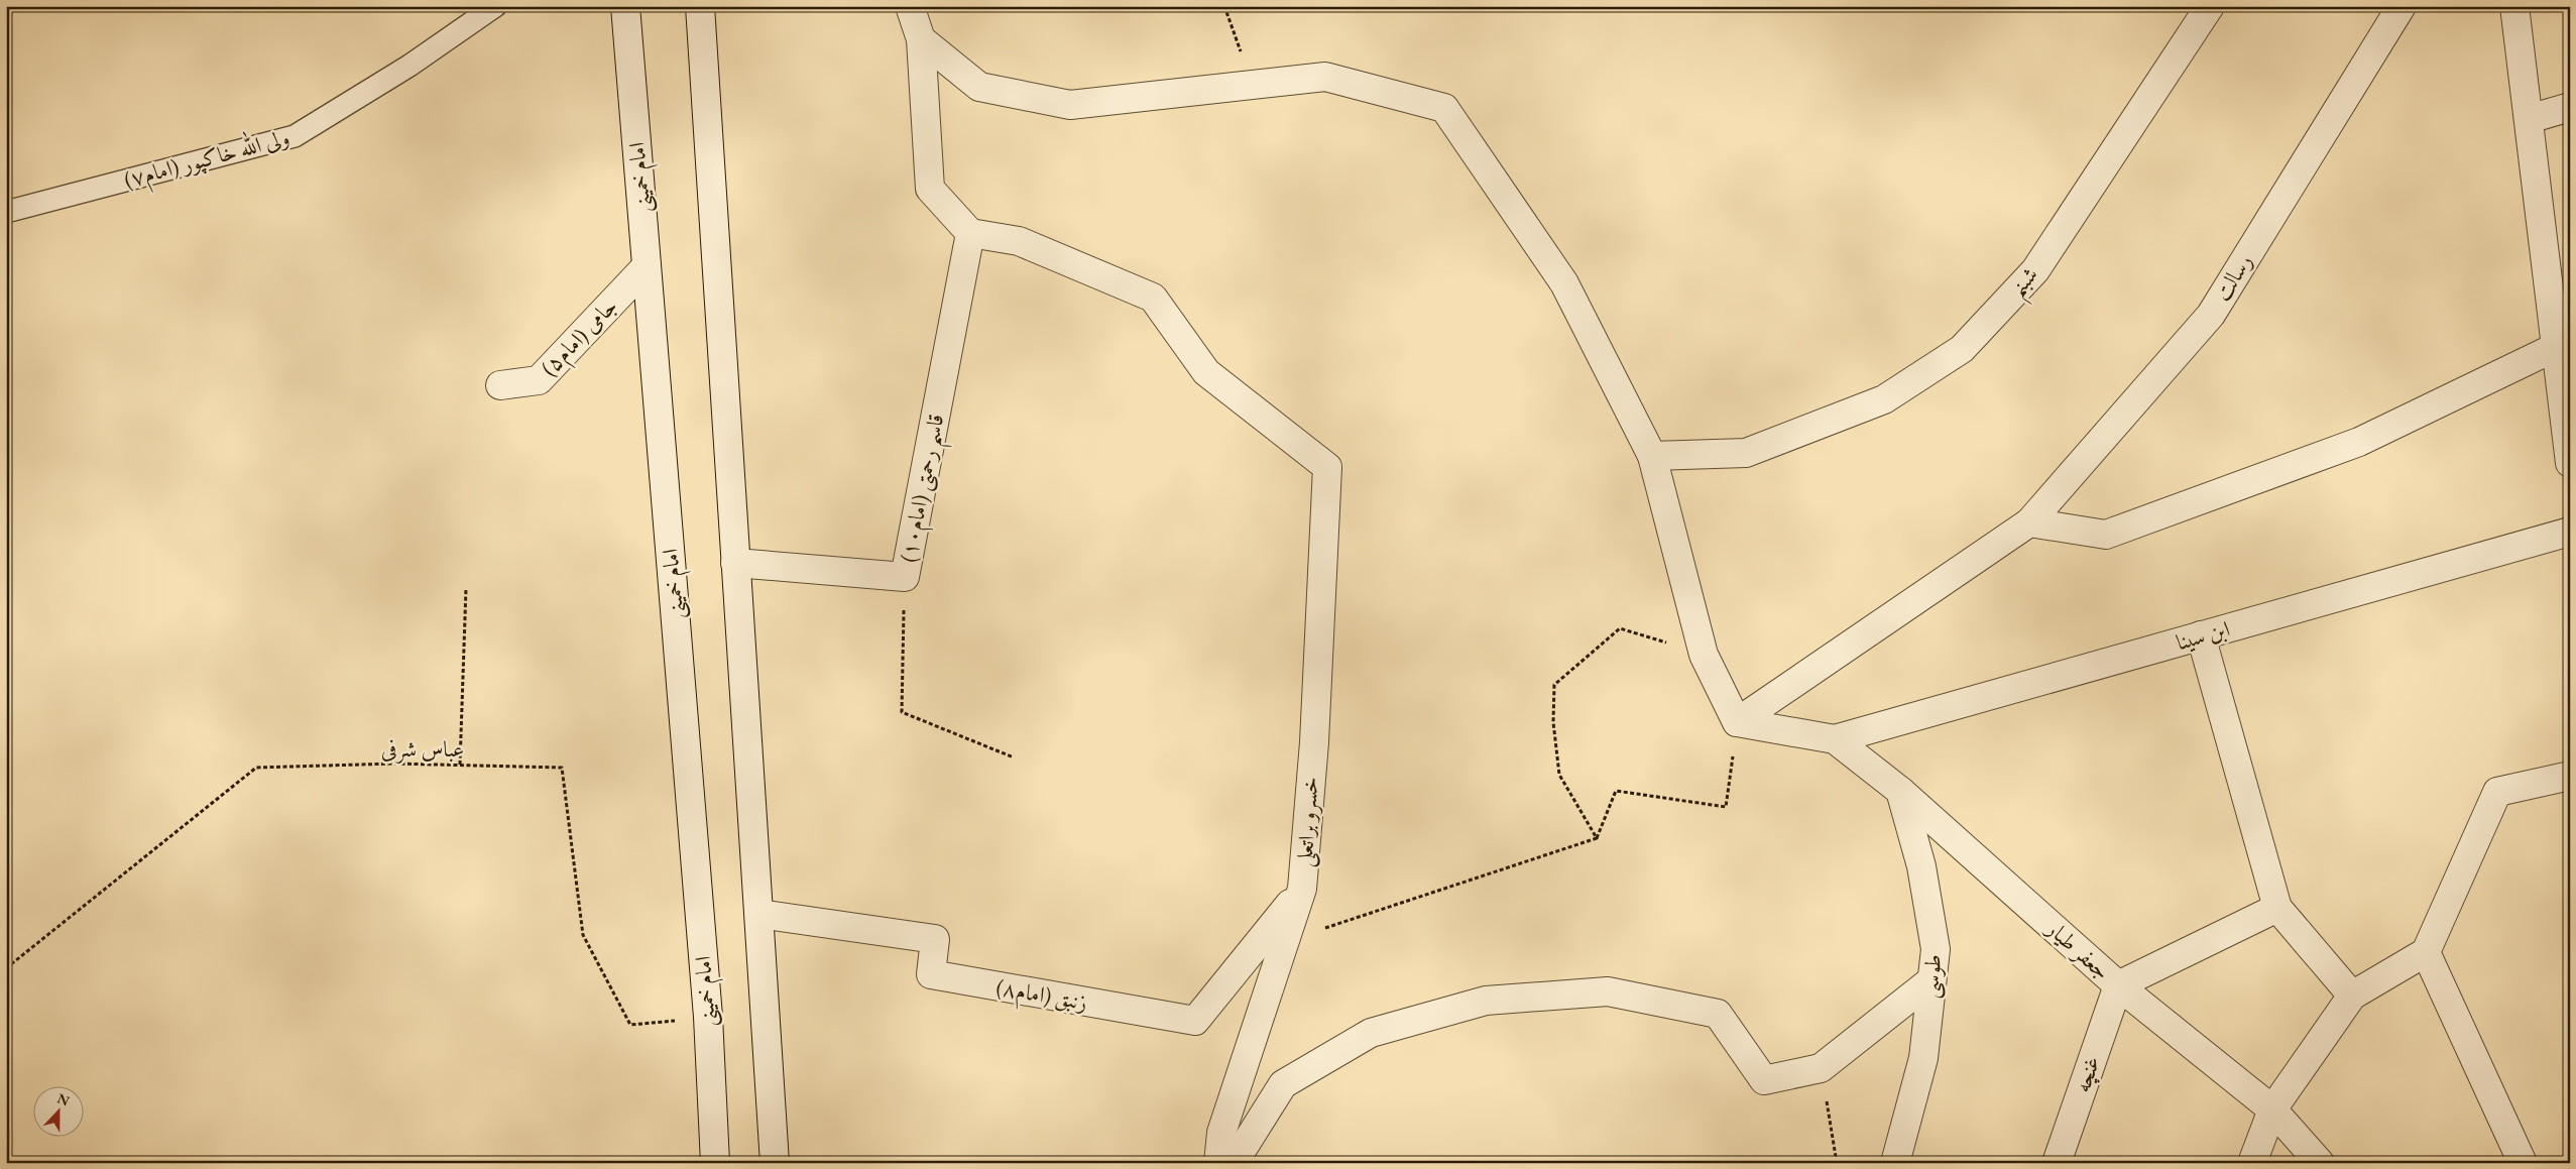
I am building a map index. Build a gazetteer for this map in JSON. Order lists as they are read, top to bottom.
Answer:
{
  "streets": {
    "street": [
      "امام خمینی",
      "رسالت",
      "شبنم",
      "جامی (امام۵)",
      "قاسم رحمتی (امام۱۰)",
      "ابن سینا",
      "خسرو براتعلی",
      "جعفر طیار",
      "طوسی",
      "زنبق (امام۸)",
      "غنچه"
    ],
    "lane": ["ولی الله خاکپور (امام۷)"],
    "path": ["عباس شرفی"]
  },
  "crossings": [
    ["امام خمینی", "جامی (امام۵)"],
    ["امام خمینی", "عباس شرفی"],
    ["قاسم رحمتی (امام۱۰)", "خسرو براتعلی"],
    ["ابن سینا", "جعفر طیار"],
    ["خسرو براتعلی", "زنبق (امام۸)"],
    ["جعفر طیار", "طوسی"],
    ["جعفر طیار", "غنچه"]
  ],
  "north": "top"
}
